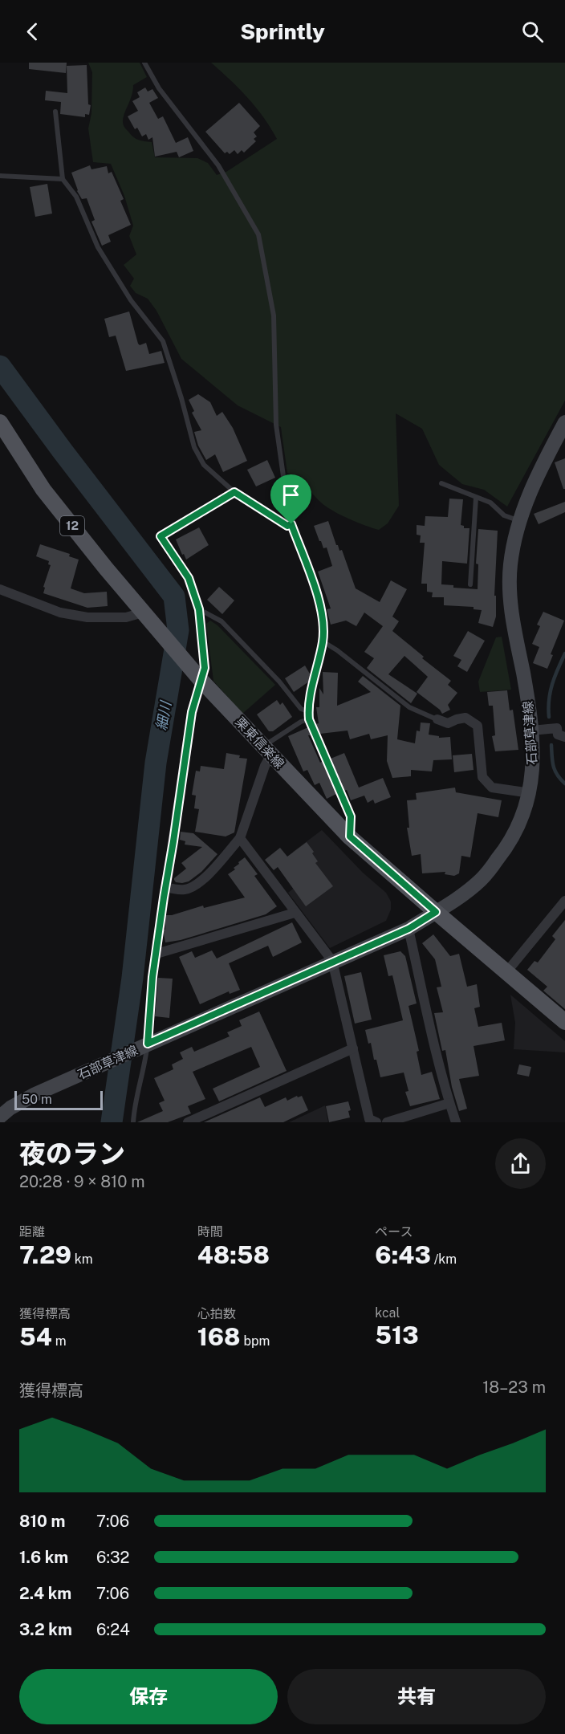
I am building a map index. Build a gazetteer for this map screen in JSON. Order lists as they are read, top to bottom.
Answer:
{
  "streets": {
    "main road": ["12", "石部草津線", "栗東信楽線"]
  },
  "crossings": [
    ["石部草津線", "栗東信楽線"]
  ],
  "water": ["細川"],
  "scale_bar": "50 m",
  "page": {
    "header": "Sprintly",
    "scale": "50 m",
    "heading": ["夜のラン", "20:28 · 9 × 810 m"],
    "stats": [
      ["距離", "7.29 km"],
      ["時間", "48:58"],
      ["ペース", "6:43 /km"],
      ["獲得標高", "54 m"],
      ["心拍数", "168 bpm"],
      ["kcal", "513"]
    ],
    "chart": ["獲得標高", "18–23 m"],
    "list": [
      {
        "name": "810 m",
        "note": "7:06"
      },
      {
        "name": "1.6 km",
        "note": "6:32"
      },
      {
        "name": "2.4 km",
        "note": "7:06"
      },
      {
        "name": "3.2 km",
        "note": "6:24"
      }
    ],
    "buttons": ["保存", "共有"]
  }
}
